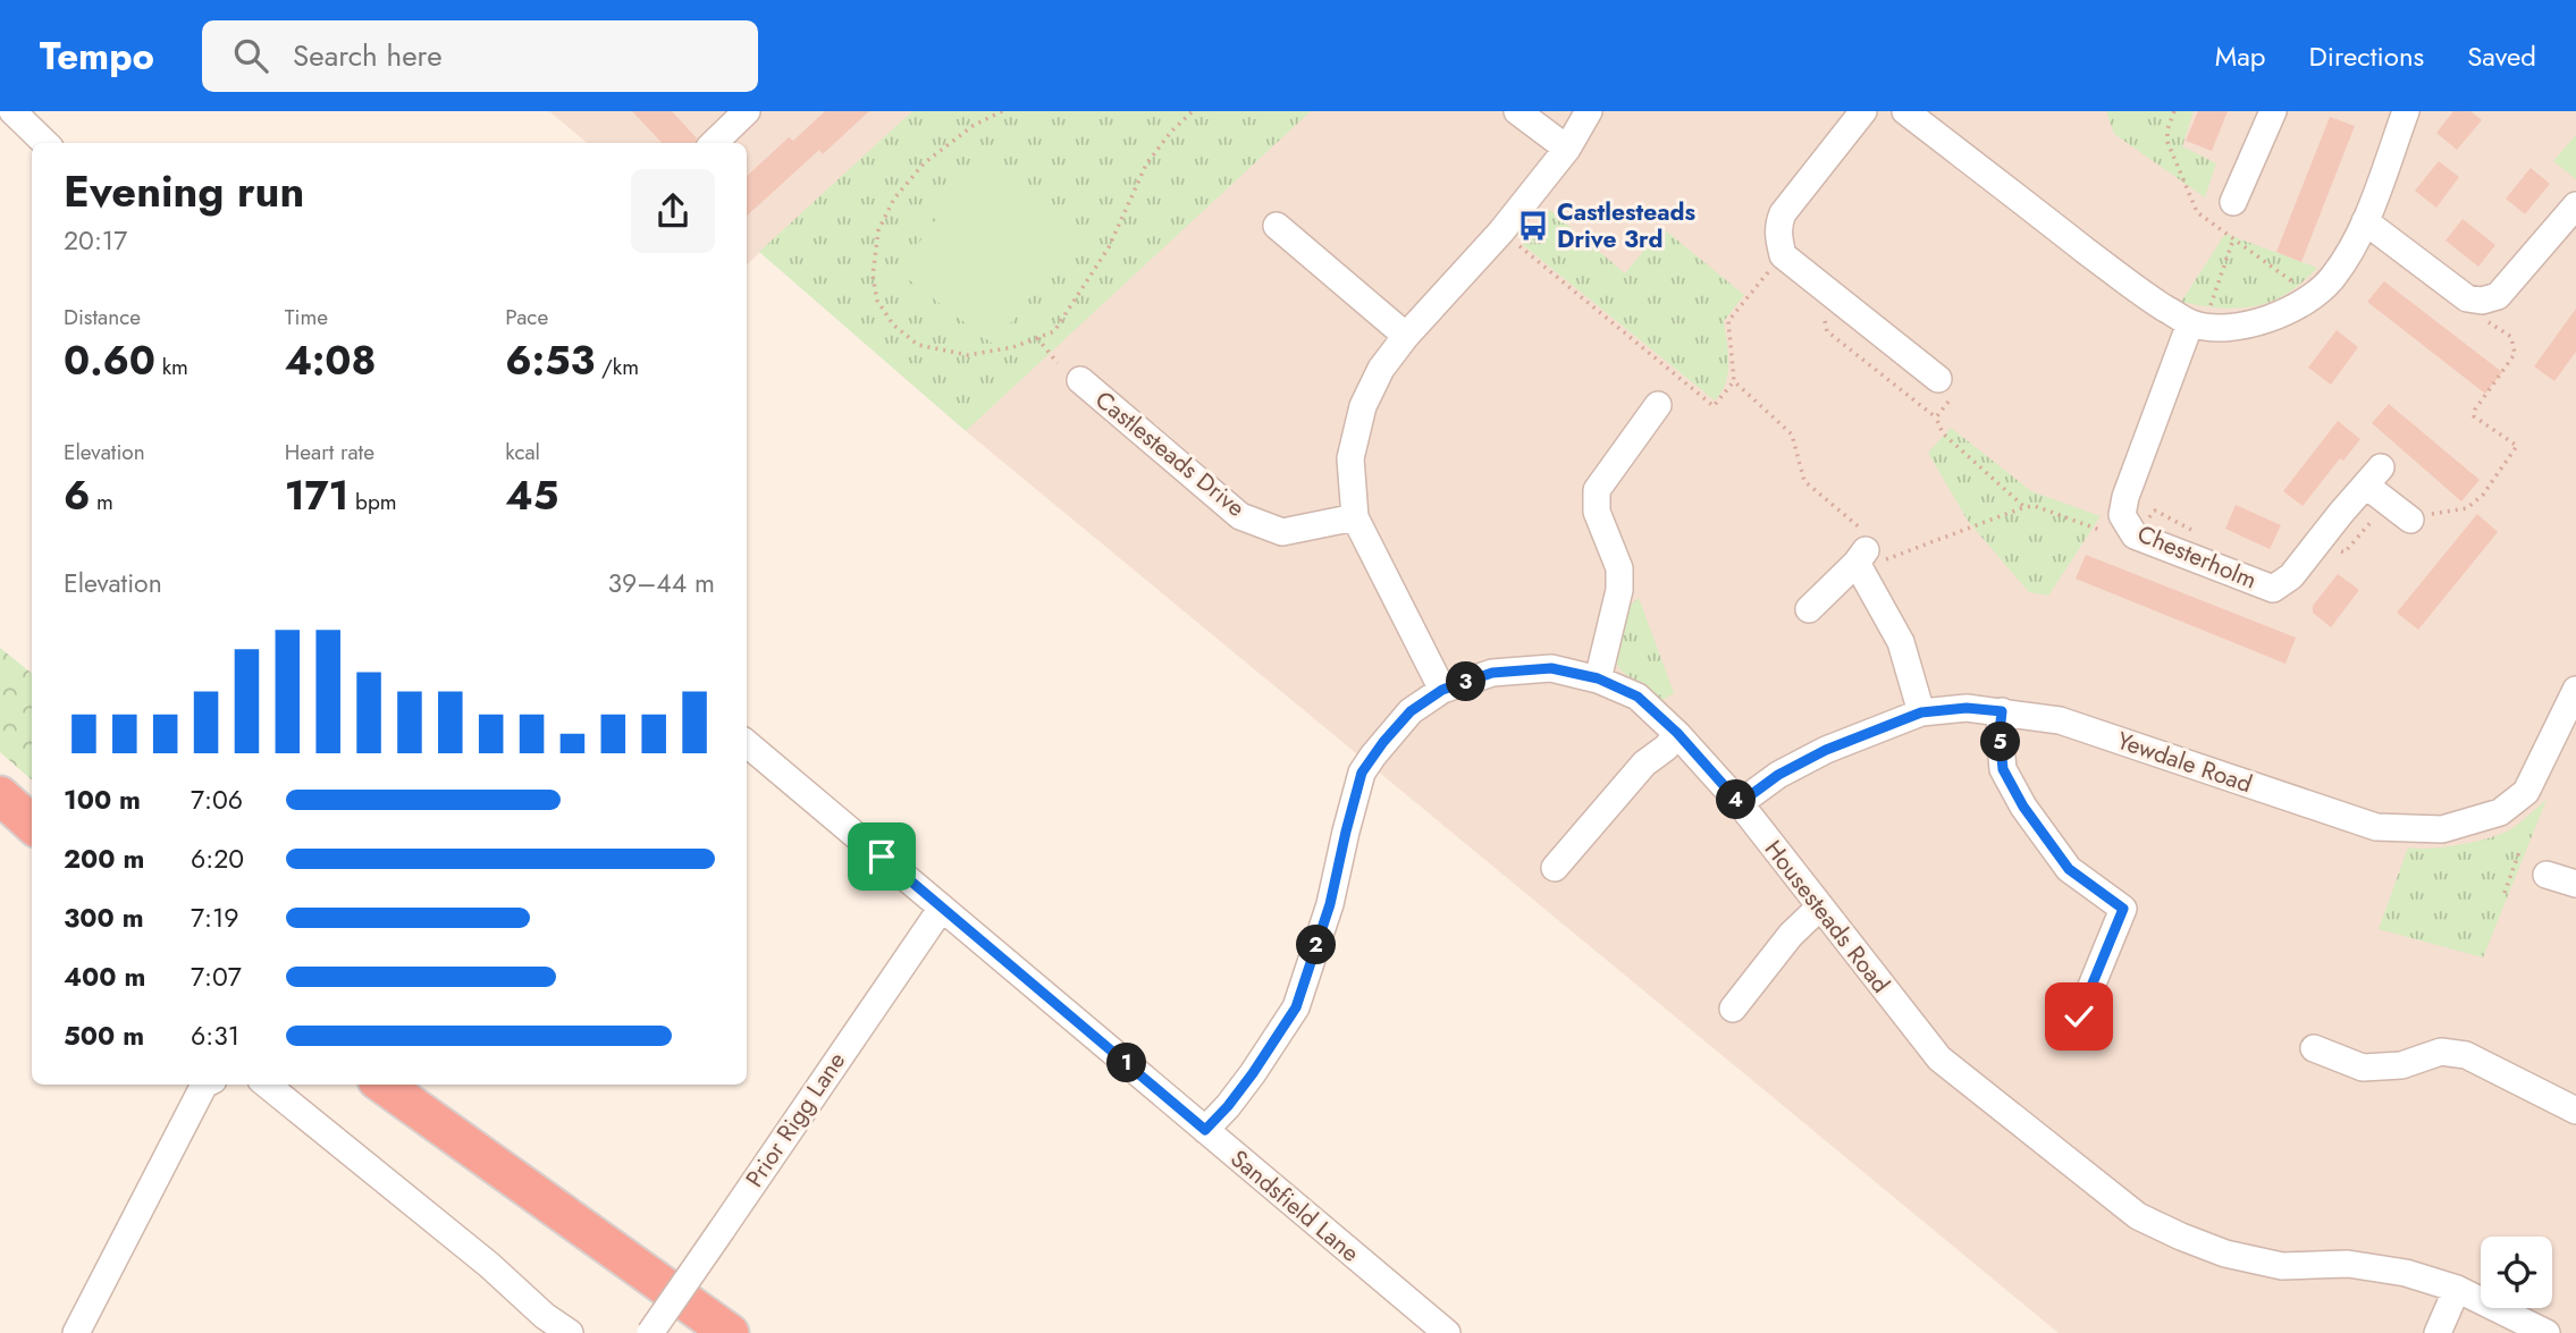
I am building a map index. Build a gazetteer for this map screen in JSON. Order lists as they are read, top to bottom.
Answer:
{
  "streets": {
    "street": [
      "Castlesteads Drive",
      "Chesterholm",
      "Yewdale Road",
      "Housesteads Road",
      "Prior Rigg Lane",
      "Sandsfield Lane"
    ]
  },
  "crossings": [
    ["Yewdale Road", "Housesteads Road"],
    ["Housesteads Road", "Sandsfield Lane"],
    ["Prior Rigg Lane", "Sandsfield Lane"]
  ],
  "places": {
    "bus stop": ["Castlesteads Drive 3rd"]
  },
  "page": {
    "header": "Tempo",
    "search": "Search here",
    "nav": ["Map", "Directions", "Saved"],
    "heading": ["Evening run", "20:17"],
    "stats": [
      ["Distance", "0.60 km"],
      ["Time", "4:08"],
      ["Pace", "6:53 /km"],
      ["Elevation", "6 m"],
      ["Heart rate", "171 bpm"],
      ["kcal", "45"]
    ],
    "chart": ["Elevation", "39–44 m"],
    "pins": [
      "3",
      "5",
      "4",
      "2",
      "1"
    ],
    "list": [
      {
        "name": "100 m",
        "note": "7:06"
      },
      {
        "name": "200 m",
        "note": "6:20"
      },
      {
        "name": "300 m",
        "note": "7:19"
      },
      {
        "name": "400 m",
        "note": "7:07"
      },
      {
        "name": "500 m",
        "note": "6:31"
      }
    ]
  }
}
